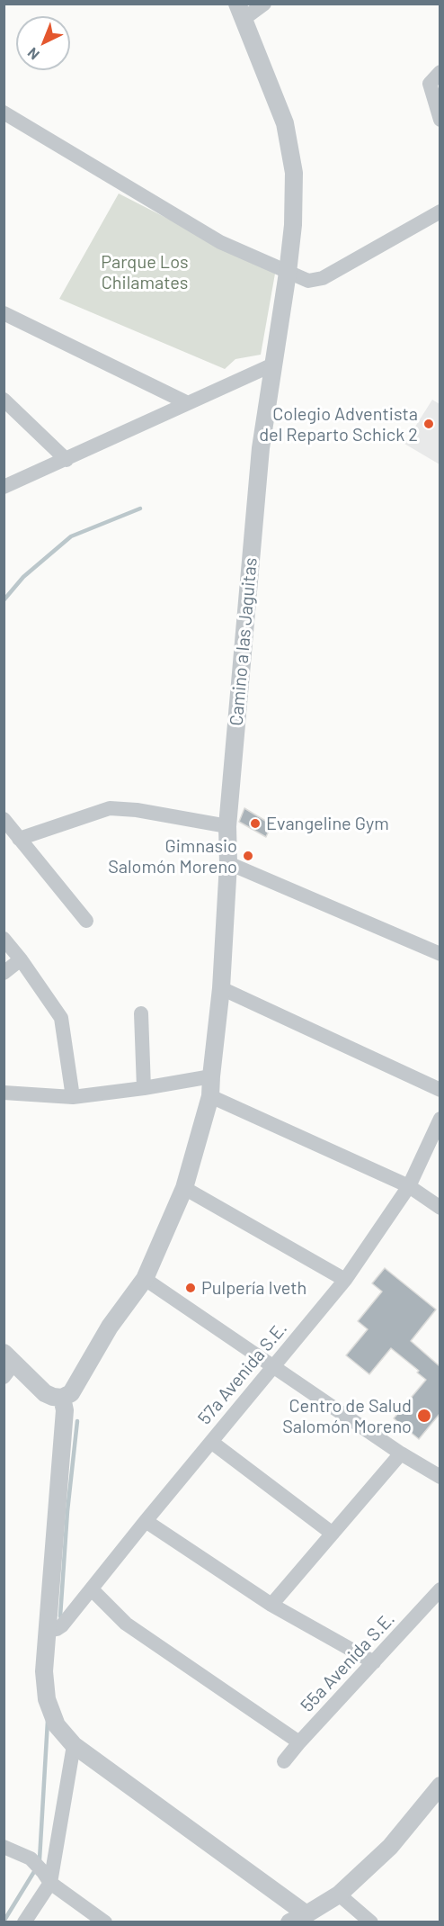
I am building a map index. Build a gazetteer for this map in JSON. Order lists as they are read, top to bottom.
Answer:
{
  "streets": {
    "street": ["Camino a las Jaguitas", "57a Avenida S.E.", "55a Avenida S.E."]
  },
  "parks": ["Parque Los Chilamates"],
  "places": [
    "Colegio Adventista del Reparto Schick 2",
    "Evangeline Gym",
    "Gimnasio Salomón Moreno",
    "Pulpería Iveth",
    "Centro de Salud Salomón Moreno"
  ],
  "north": "bottom left"
}
